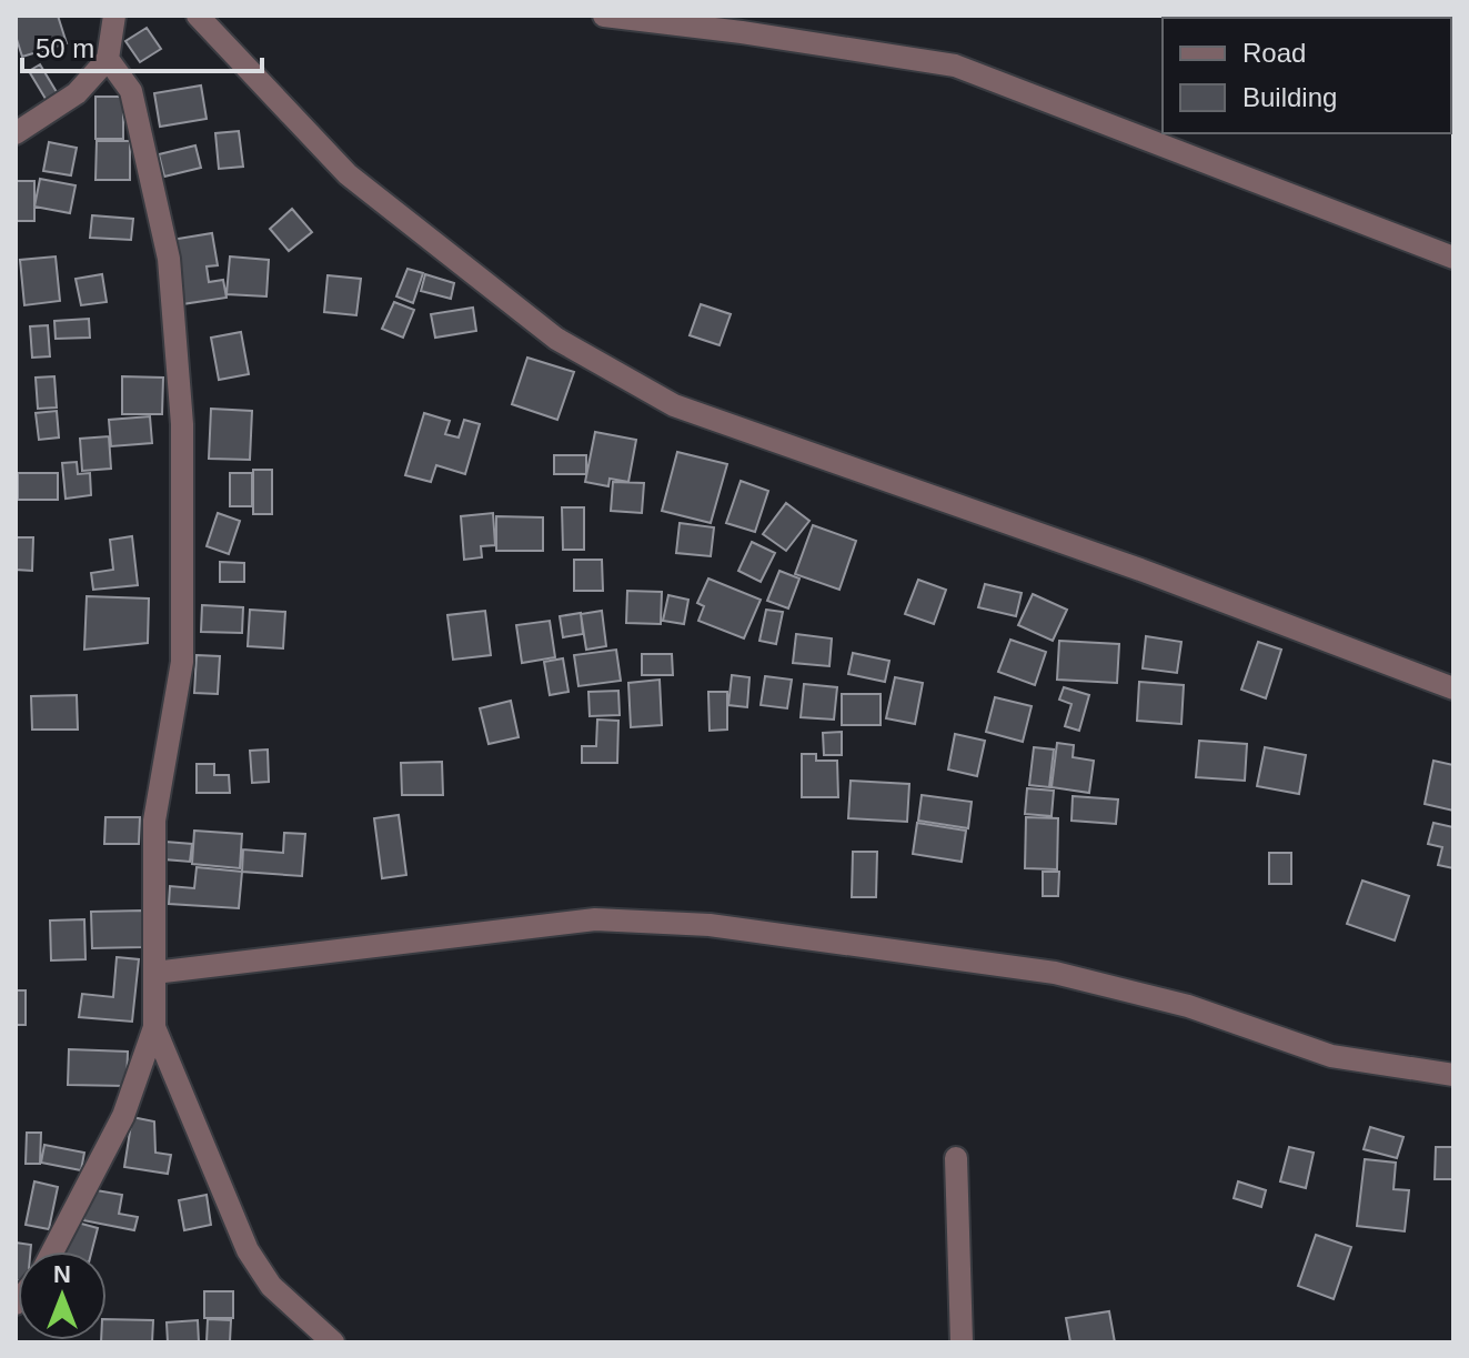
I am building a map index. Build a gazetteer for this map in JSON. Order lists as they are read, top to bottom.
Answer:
{
  "legend": ["Road", "Building"],
  "scale_bar": "50 m",
  "north": "top"
}
